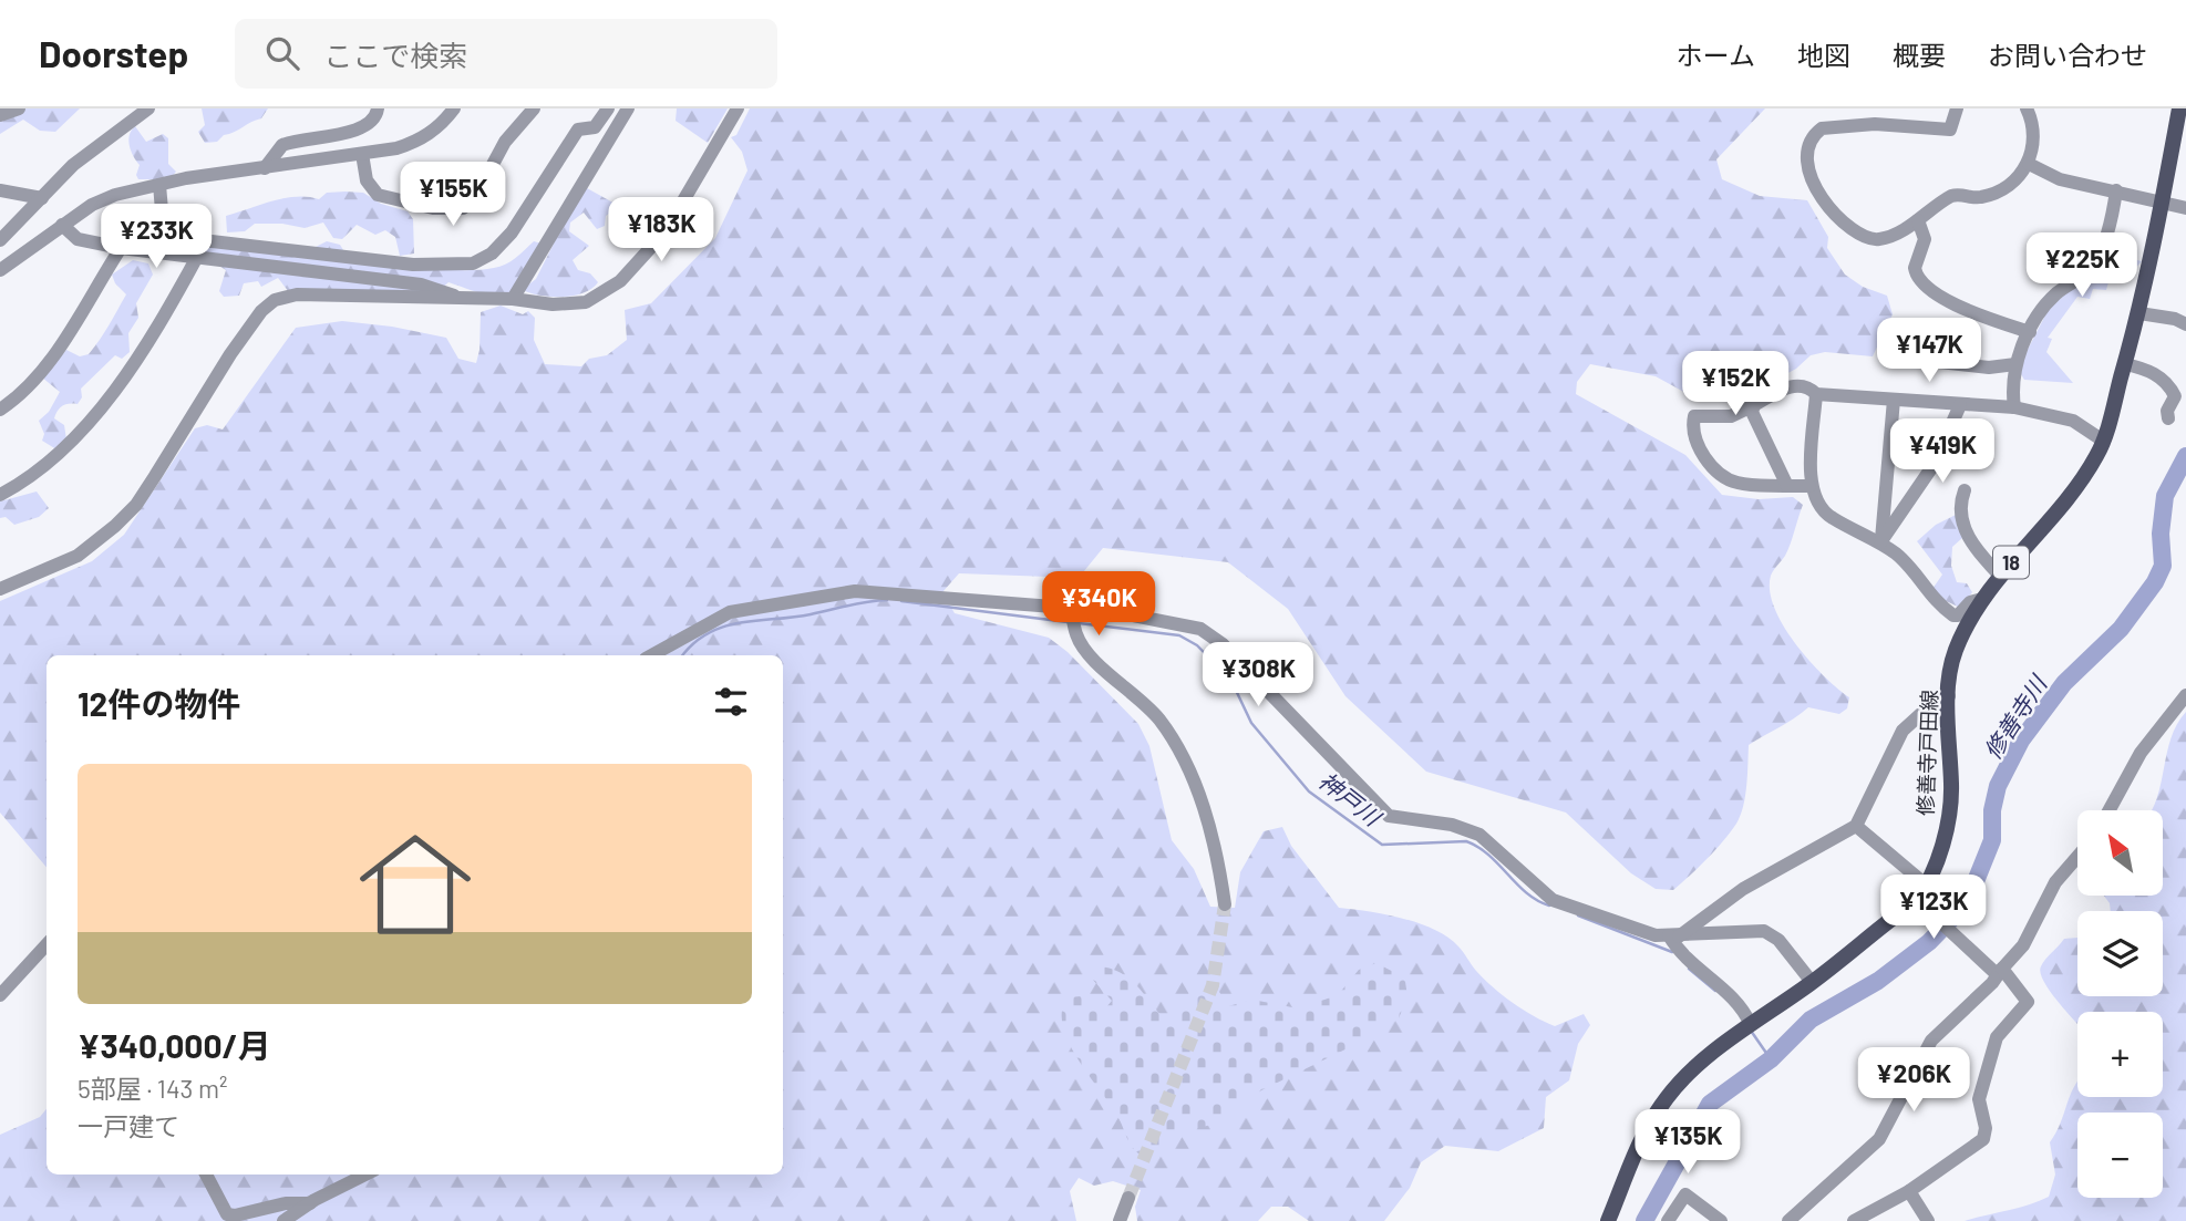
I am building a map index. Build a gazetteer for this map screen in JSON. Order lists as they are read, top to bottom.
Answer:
{
  "streets": {
    "main road": ["18", "修善寺戸田線"]
  },
  "water": ["修善寺川", "神戸川"],
  "north": "top left",
  "page": {
    "header": "Doorstep",
    "search": "ここで検索",
    "nav": [
      "ホーム",
      "地図",
      "概要",
      "お問い合わせ"
    ],
    "price": [
      "¥155K",
      "¥183K",
      "¥233K",
      "¥225K",
      "¥147K",
      "¥152K",
      "¥419K",
      "¥340K",
      "¥308K",
      "¥123K",
      "¥206K",
      "¥135K"
    ],
    "heading": "12件の物件",
    "list": [
      {
        "name": "¥340,000/月",
        "note": "5部屋 · 143 m² · 一戸建て"
      }
    ],
    "map_buttons": ["+", "−"]
  }
}
